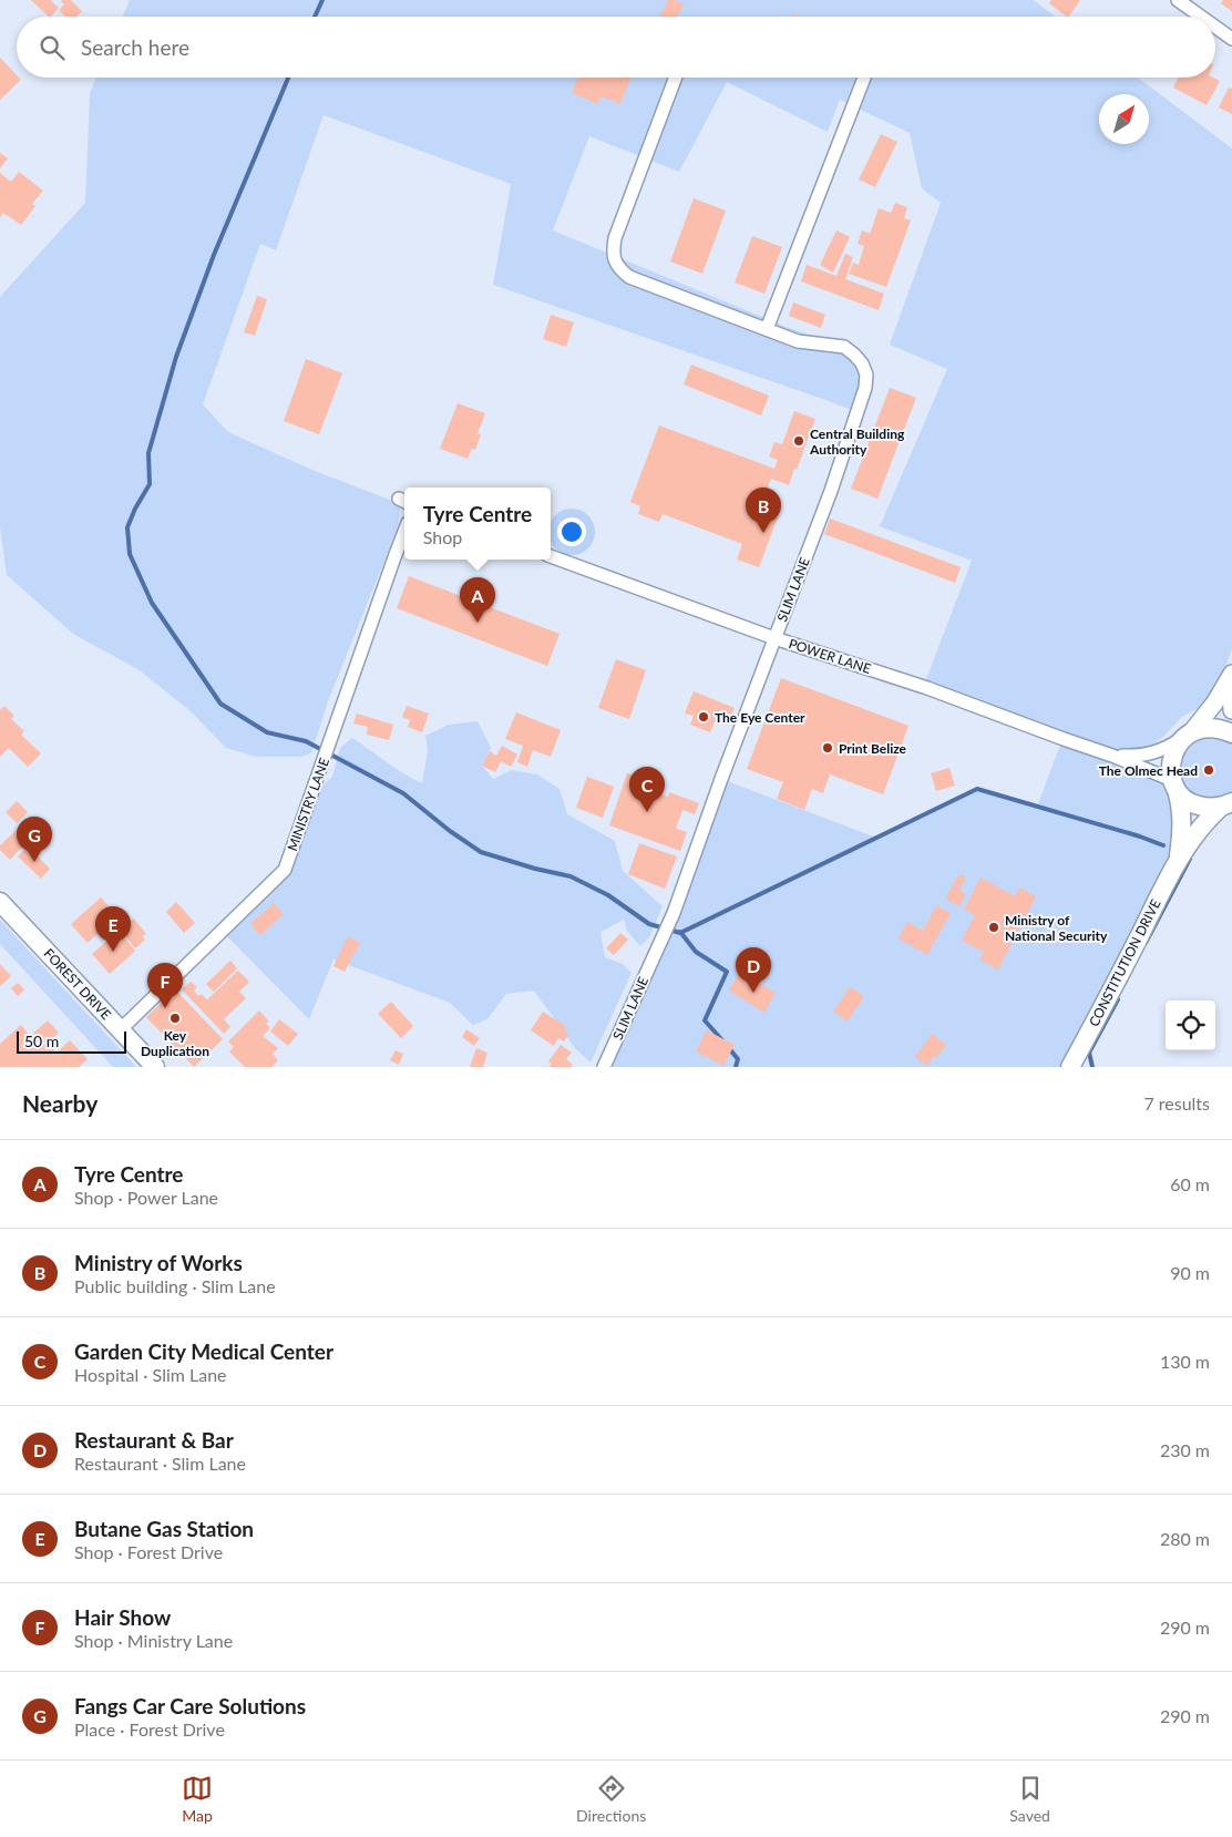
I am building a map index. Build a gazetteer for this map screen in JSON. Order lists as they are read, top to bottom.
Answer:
{
  "streets": {
    "main road": ["CONSTITUTION DRIVE", "FOREST DRIVE"],
    "street": ["SLIM LANE", "POWER LANE", "MINISTRY LANE"]
  },
  "crossings": [
    ["SLIM LANE", "POWER LANE"],
    ["POWER LANE", "CONSTITUTION DRIVE"],
    ["MINISTRY LANE", "FOREST DRIVE"]
  ],
  "places": [
    "Central Building Authority",
    "The Eye Center",
    "Print Belize",
    "The Olmec Head",
    "Ministry of National Security",
    "Key Duplication"
  ],
  "scale_bar": "50 m",
  "north": "top right",
  "page": {
    "search": "Search here",
    "popup": ["Tyre Centre", "Shop"],
    "pins": [
      "B",
      "A",
      "C",
      "G",
      "E",
      "D",
      "F"
    ],
    "scale": "50 m",
    "heading": ["Nearby", "7 results"],
    "list": [
      {
        "mark": "A",
        "name": "Tyre Centre",
        "note": "Shop · Power Lane",
        "value": "60 m"
      },
      {
        "mark": "B",
        "name": "Ministry of Works",
        "note": "Public building · Slim Lane",
        "value": "90 m"
      },
      {
        "mark": "C",
        "name": "Garden City Medical Center",
        "note": "Hospital · Slim Lane",
        "value": "130 m"
      },
      {
        "mark": "D",
        "name": "Restaurant & Bar",
        "note": "Restaurant · Slim Lane",
        "value": "230 m"
      },
      {
        "mark": "E",
        "name": "Butane Gas Station",
        "note": "Shop · Forest Drive",
        "value": "280 m"
      },
      {
        "mark": "F",
        "name": "Hair Show",
        "note": "Shop · Ministry Lane",
        "value": "290 m"
      },
      {
        "mark": "G",
        "name": "Fangs Car Care Solutions",
        "note": "Place · Forest Drive",
        "value": "290 m"
      }
    ],
    "nav": ["Map", "Directions", "Saved"]
  }
}
